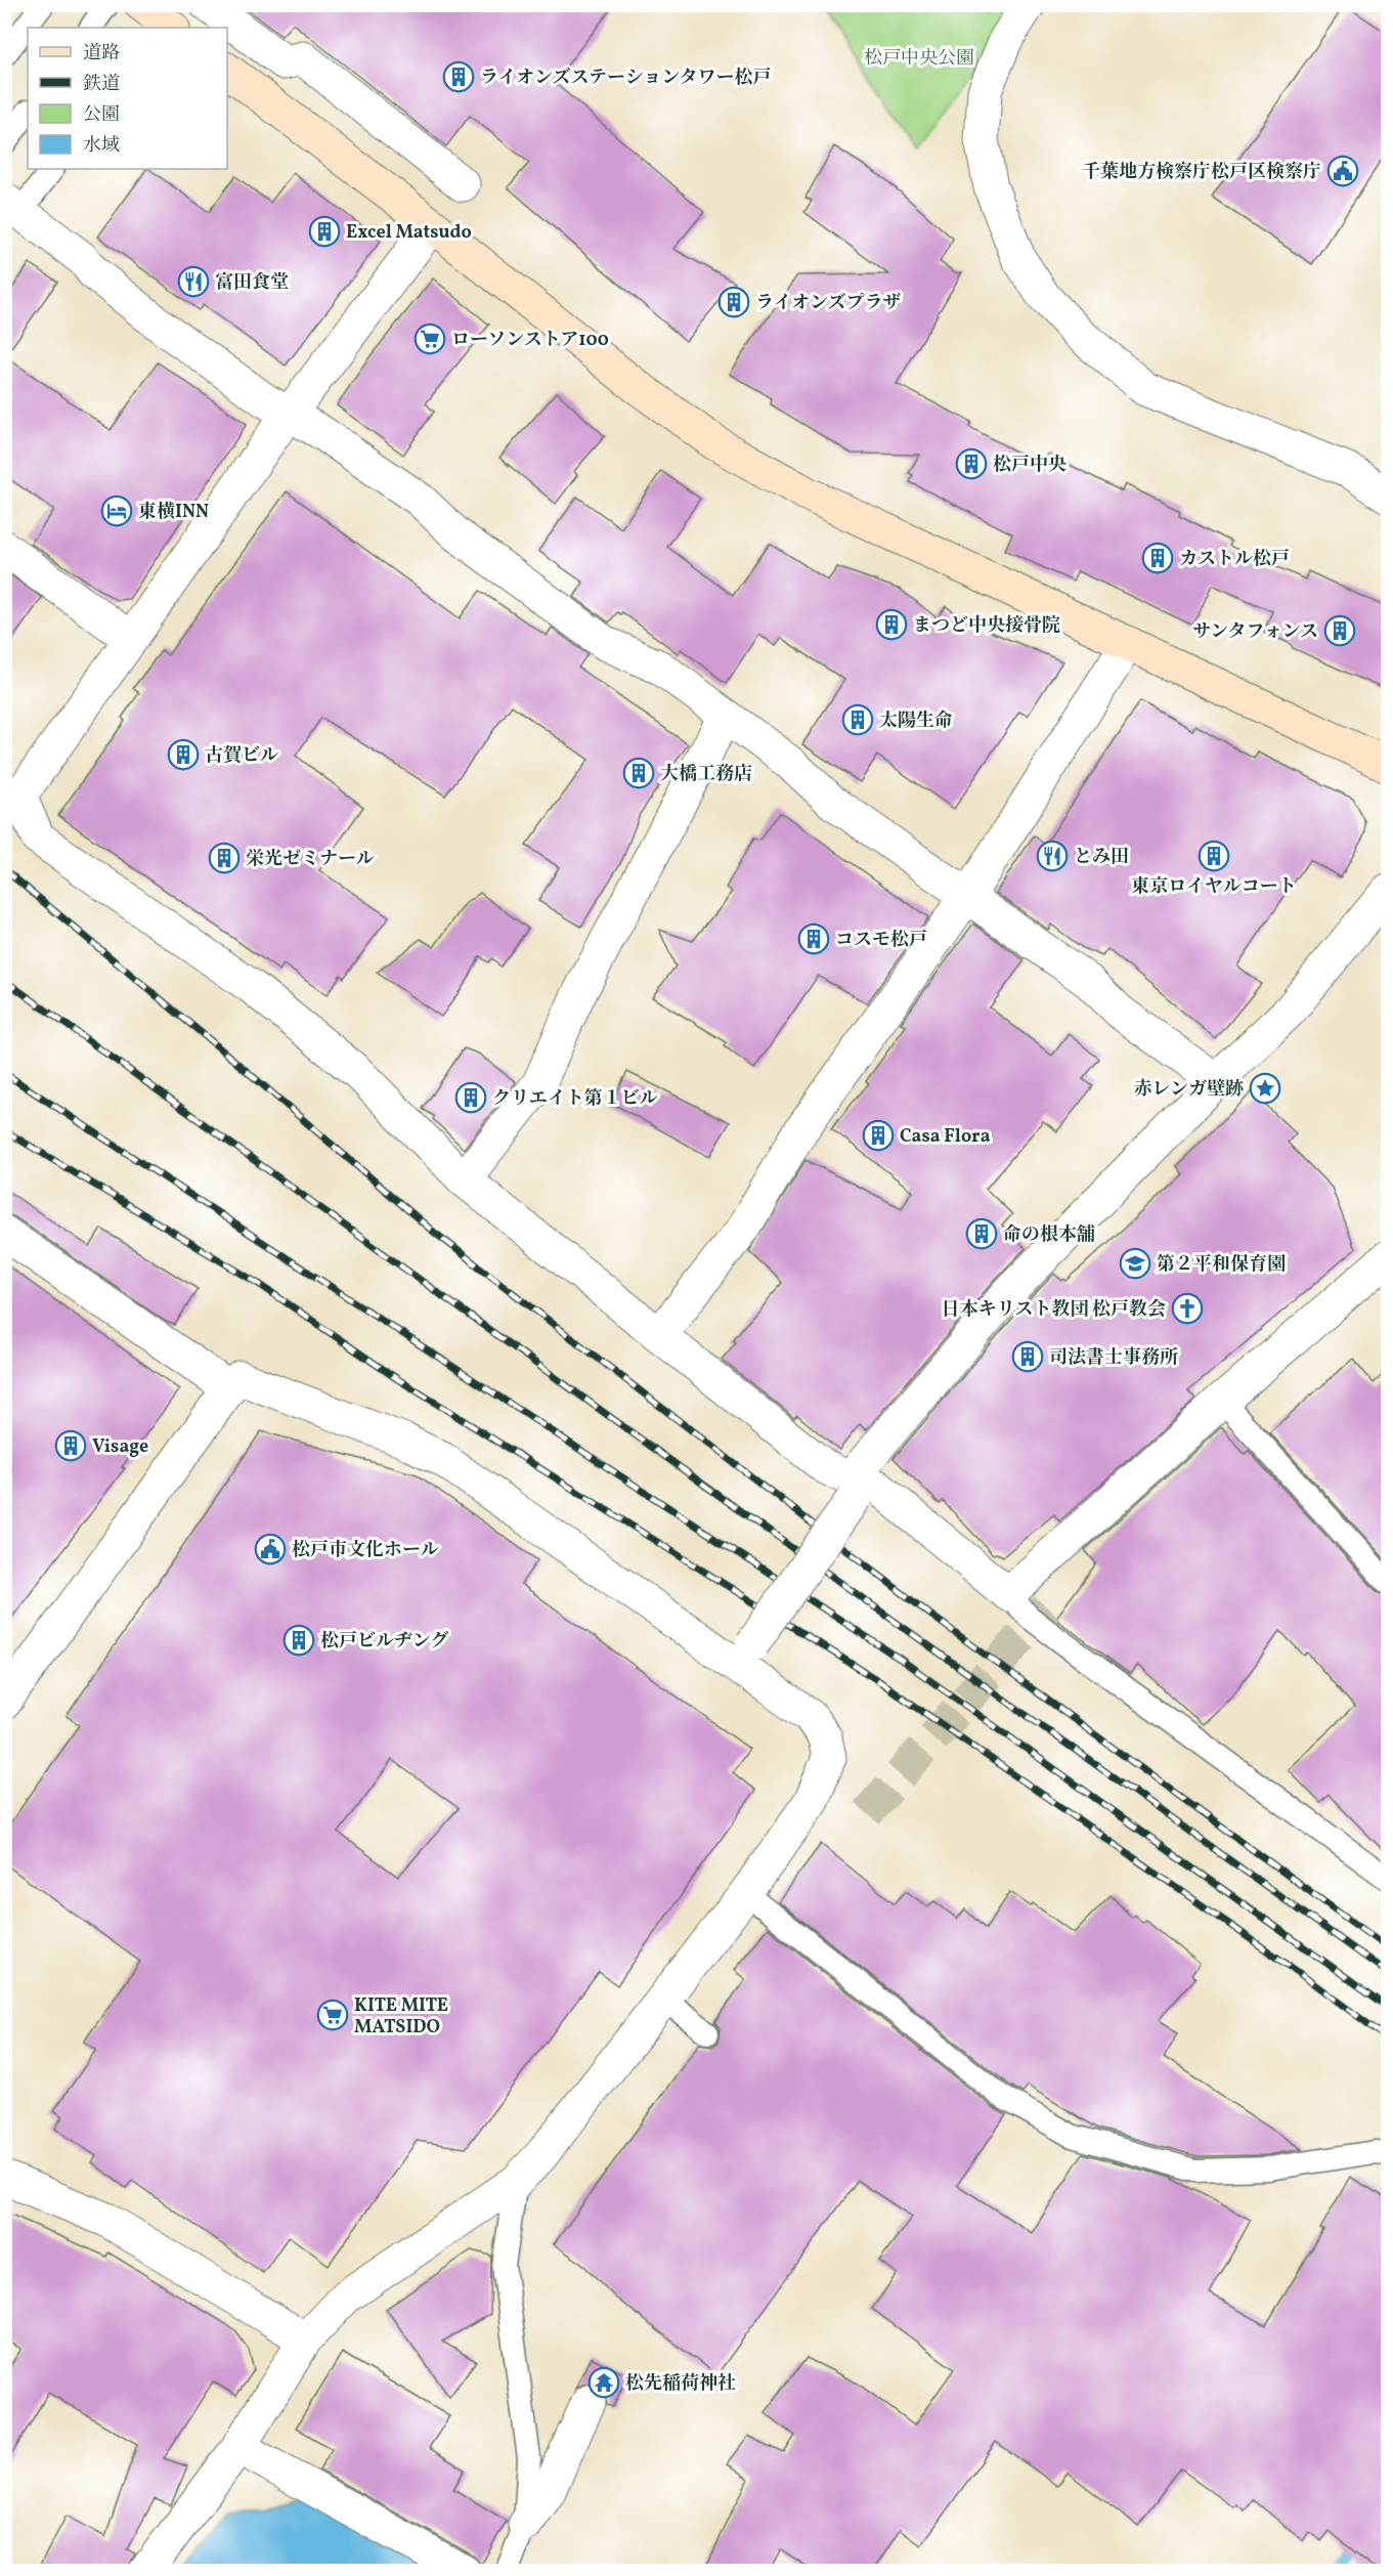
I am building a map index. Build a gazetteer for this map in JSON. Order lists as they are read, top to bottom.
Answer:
{
  "parks": ["松戸中央公園"],
  "places": {
    "building": [
      "ライオンズステーションタワー松戸",
      "Excel Matsudo",
      "ライオンズプラザ",
      "松戸中央",
      "カストル松戸",
      "まつど中央接骨院",
      "サンタフォンス",
      "太陽生命",
      "古賀ビル",
      "大橋工務店",
      "東京ロイヤルコート",
      "栄光ゼミナール",
      "コスモ松戸",
      "クリエイト第１ビル",
      "Casa Flora",
      "命の根本舗",
      "司法書士事務所",
      "Visage",
      "松戸ビルヂング"
    ],
    "public building": ["千葉地方検察庁松戸区検察庁", "松戸市文化ホール"],
    "restaurant": ["富田食堂", "とみ田"],
    "supermarket": ["ローソンストア100", "KITE MITE MATSIDO"],
    "hotel": ["東横INN"],
    "place": ["赤レンガ壁跡"],
    "school or university": ["第２平和保育園"],
    "church": ["日本キリスト教団 松戸教会"],
    "temple": ["松先稲荷神社"]
  },
  "legend": [
    "道路",
    "鉄道",
    "公園",
    "水域"
  ]
}
